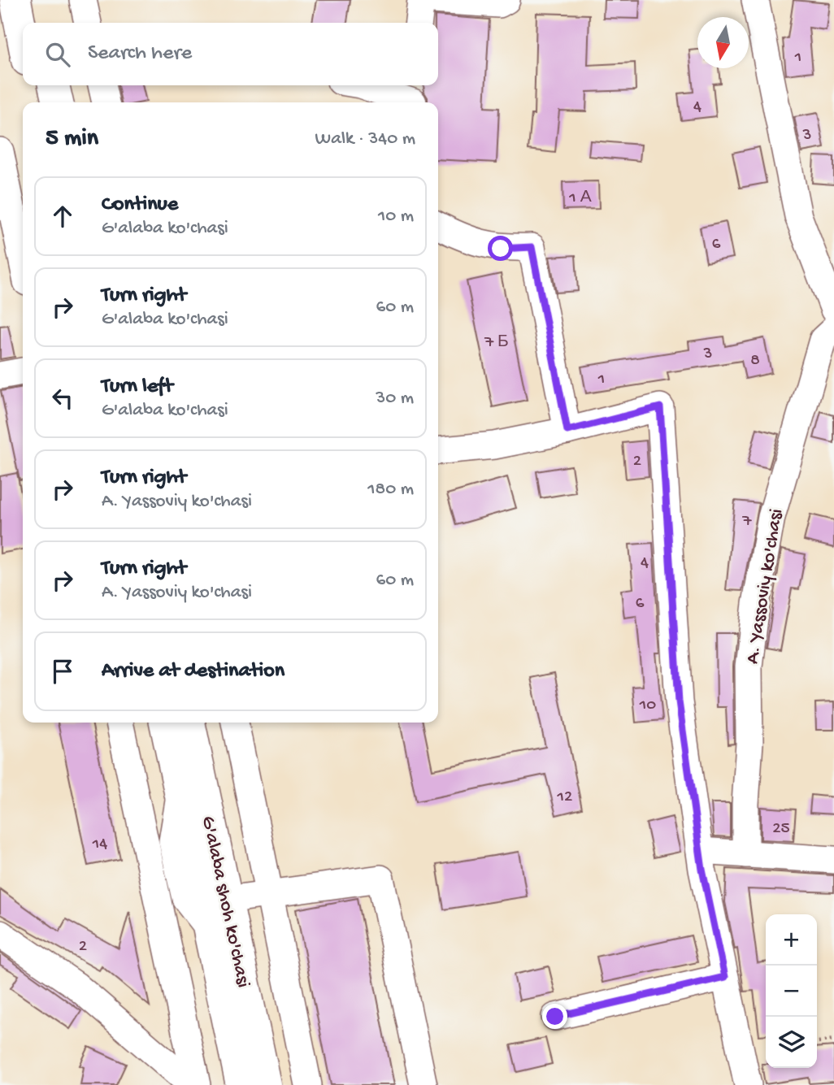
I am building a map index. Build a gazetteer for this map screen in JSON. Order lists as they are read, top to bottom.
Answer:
{
  "streets": {
    "main road": ["G'alaba shoh ko'chasi"],
    "street": ["A. Yassoviy ko'chasi"]
  },
  "house_numbers": [
    "1",
    "4",
    "3",
    "1 А",
    "6",
    "7 Б",
    "3",
    "8",
    "1",
    "2",
    "7",
    "4",
    "6",
    "10",
    "12",
    "25",
    "14",
    "2"
  ],
  "north": "bottom",
  "page": {
    "search": "Search here",
    "heading": ["5 min", "Walk · 340 m"],
    "list": [
      ["Continue", "G'alaba ko'chasi", "10 m"],
      ["Turn right", "G'alaba ko'chasi", "60 m"],
      ["Turn left", "G'alaba ko'chasi", "30 m"],
      ["Turn right", "A. Yassoviy ko'chasi", "180 m"],
      ["Turn right", "A. Yassoviy ko'chasi", "60 m"],
      "Arrive at destination"
    ],
    "map_buttons": ["+", "−"]
  }
}
